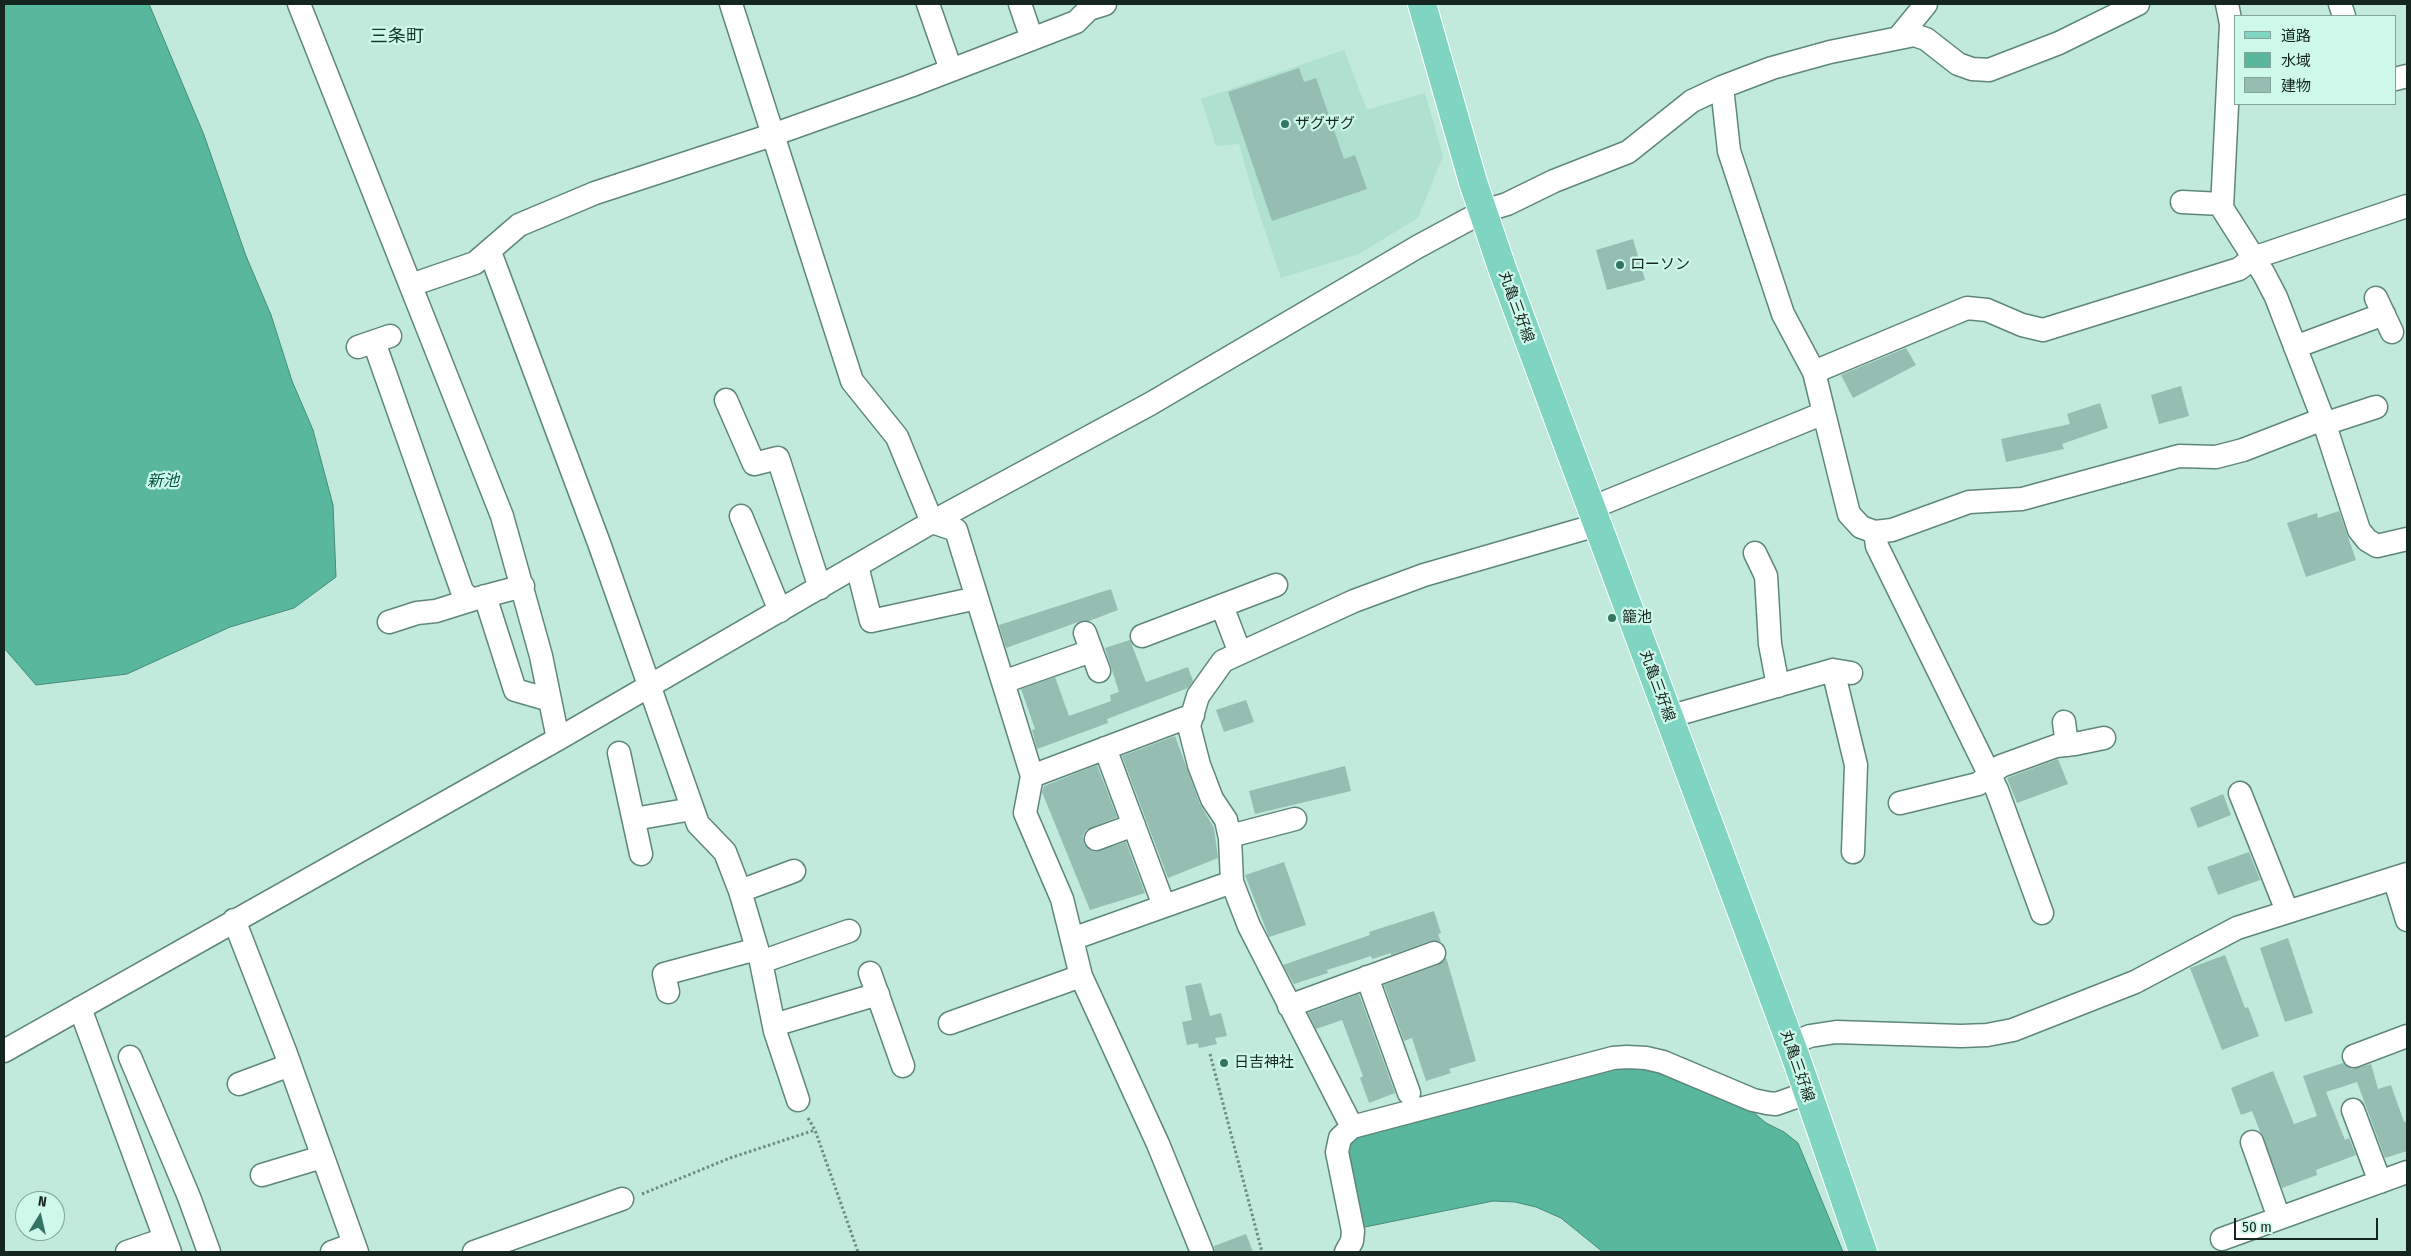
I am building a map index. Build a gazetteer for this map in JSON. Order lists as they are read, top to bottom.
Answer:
{
  "streets": {
    "main road": ["丸亀三好線"]
  },
  "districts": ["三条町"],
  "water": ["新池"],
  "places": [
    "ザグザグ",
    "ローソン",
    "籠池",
    "日吉神社"
  ],
  "legend": ["道路", "水域", "建物"],
  "scale_bar": "50 m",
  "north": "top"
}
